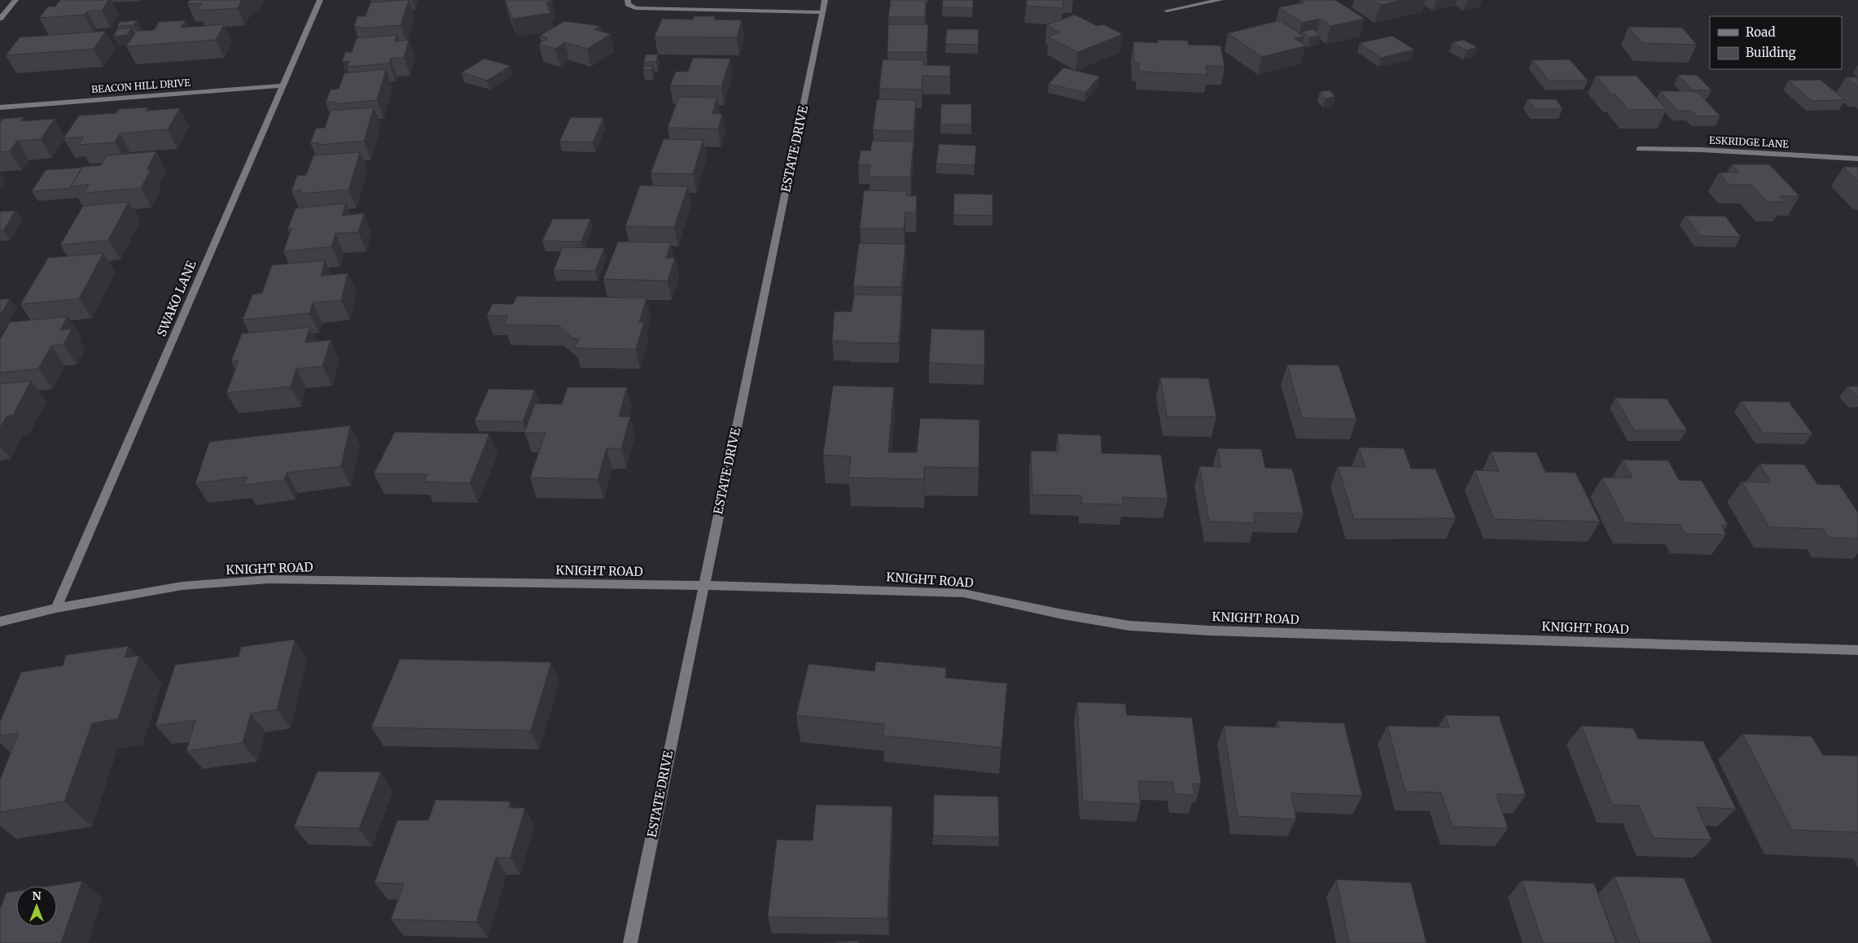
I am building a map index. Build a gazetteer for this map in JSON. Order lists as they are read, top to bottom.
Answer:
{
  "streets": {
    "street": [
      "BEACON HILL DRIVE",
      "ESKRIDGE LANE",
      "ESTATE DRIVE",
      "SWAKO LANE",
      "KNIGHT ROAD"
    ]
  },
  "crossings": [
    ["BEACON HILL DRIVE", "SWAKO LANE"],
    ["ESTATE DRIVE", "KNIGHT ROAD"],
    ["SWAKO LANE", "KNIGHT ROAD"]
  ],
  "legend": ["Road", "Building"],
  "north": "top"
}
